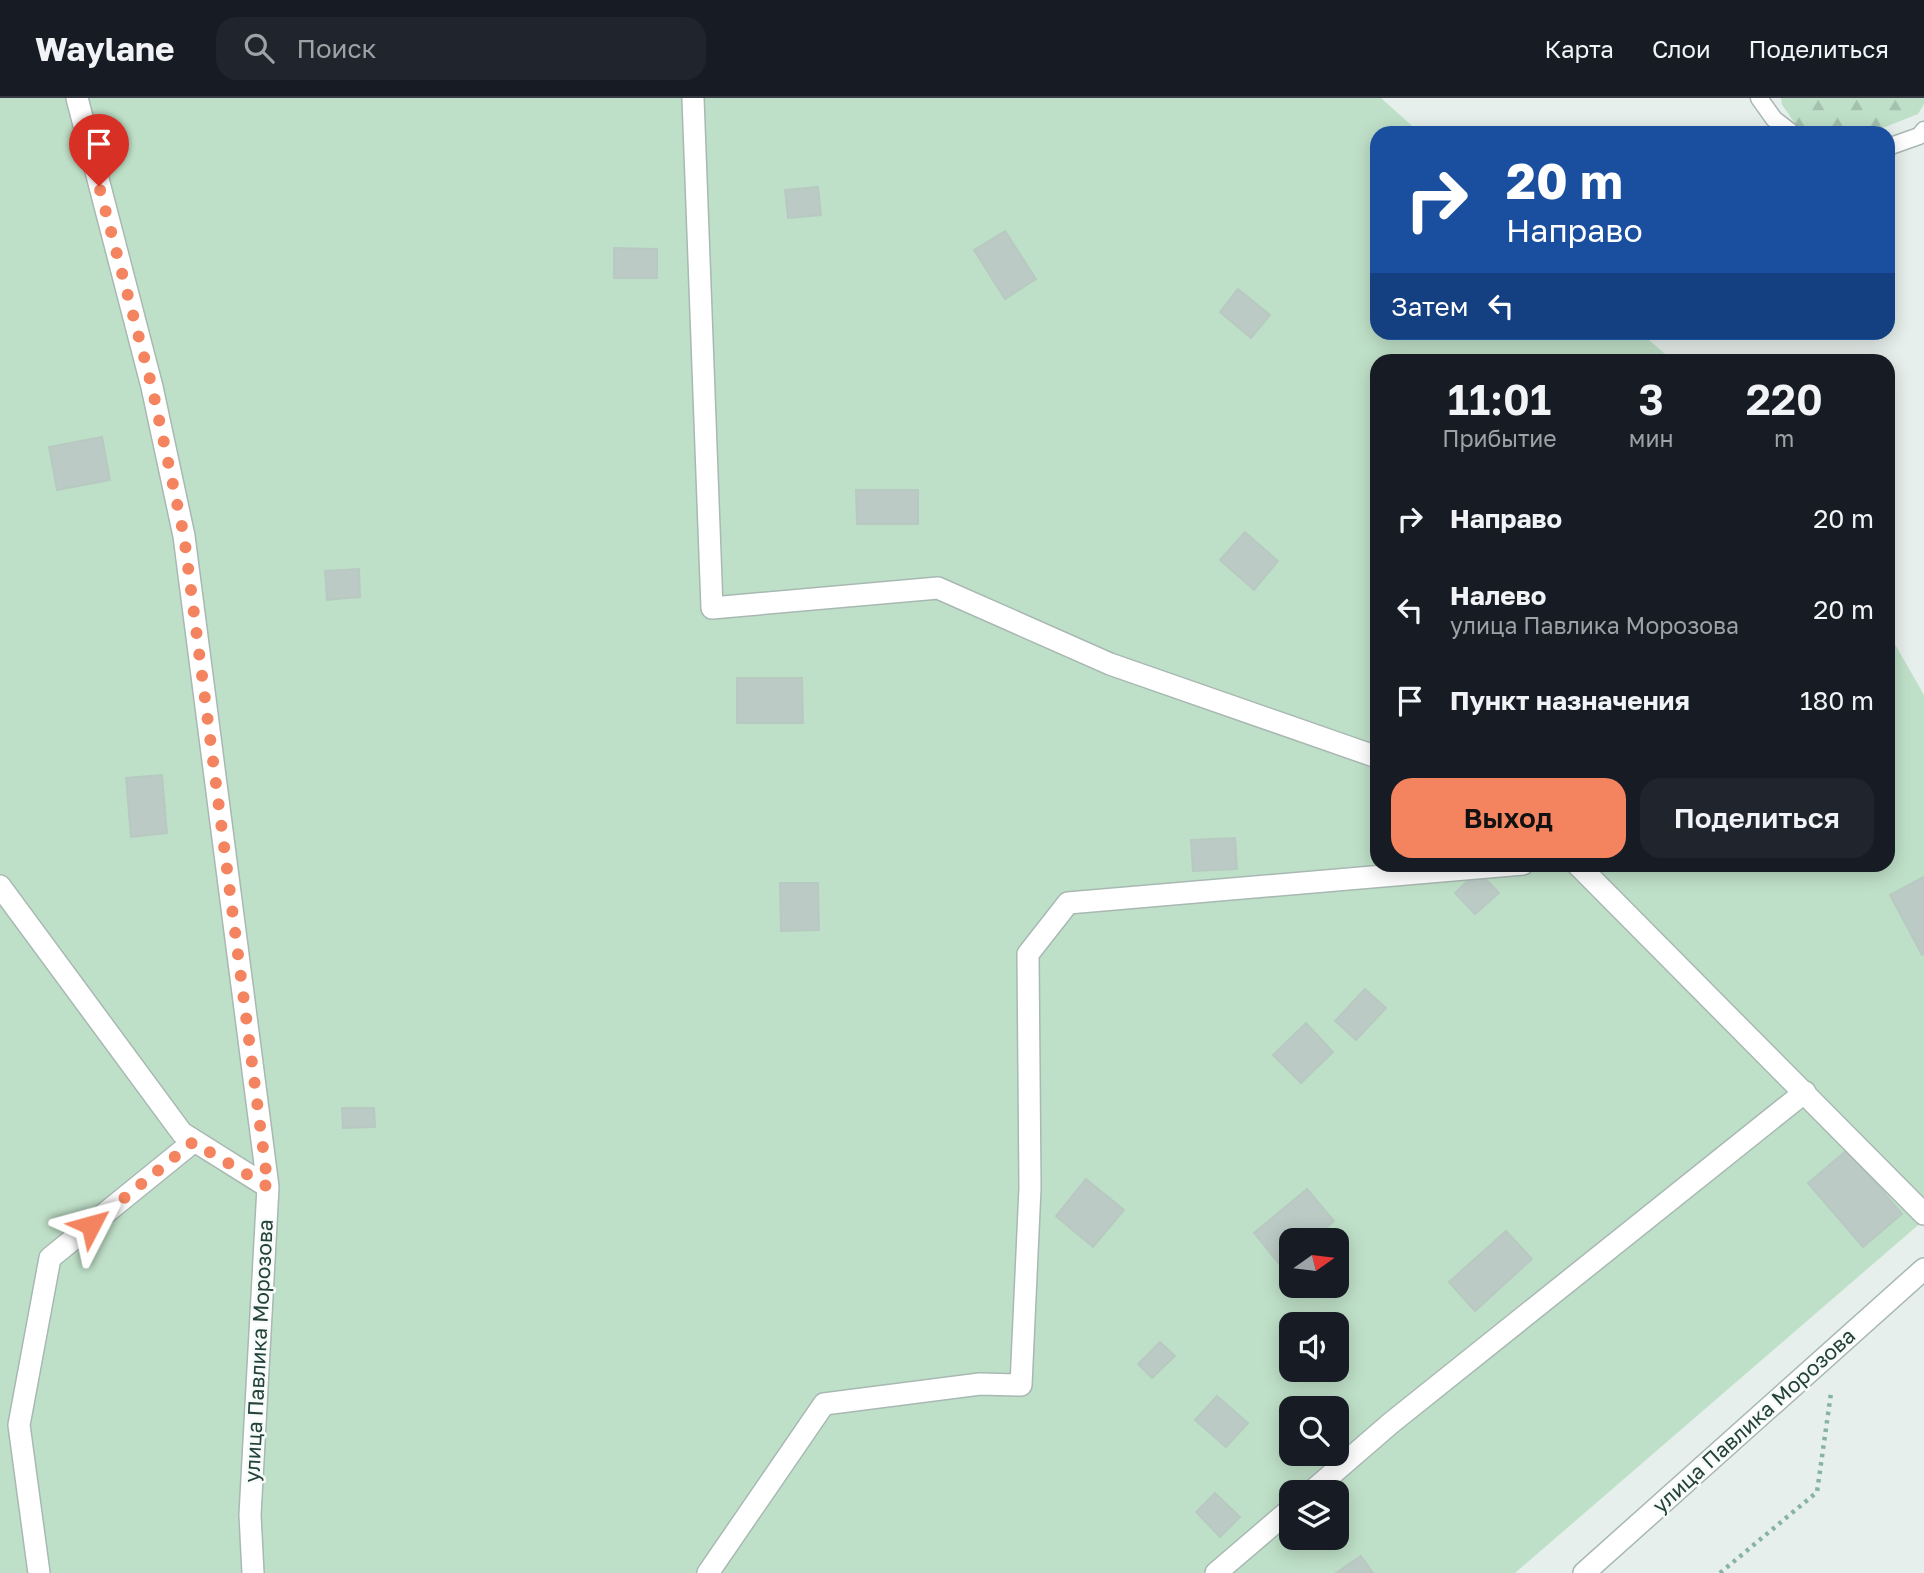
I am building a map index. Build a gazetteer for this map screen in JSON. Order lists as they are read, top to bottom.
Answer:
{
  "streets": {
    "street": ["улица Павлика Морозова"]
  },
  "north": "right",
  "page": {
    "header": "Waylane",
    "search": "Поиск",
    "nav": ["Карта", "Слои", "Поделиться"],
    "turn": ["20 m", "Направо"],
    "then": "Затем",
    "eta": [
      "11:01",
      "Прибытие",
      "3",
      "мин",
      "220",
      "m"
    ],
    "list": [
      {
        "name": "Направо",
        "value": "20 m"
      },
      {
        "name": "Налево",
        "note": "улица Павлика Морозова",
        "value": "20 m"
      },
      {
        "name": "Пункт назначения",
        "value": "180 m"
      }
    ],
    "buttons": ["Выход", "Поделиться"]
  }
}
